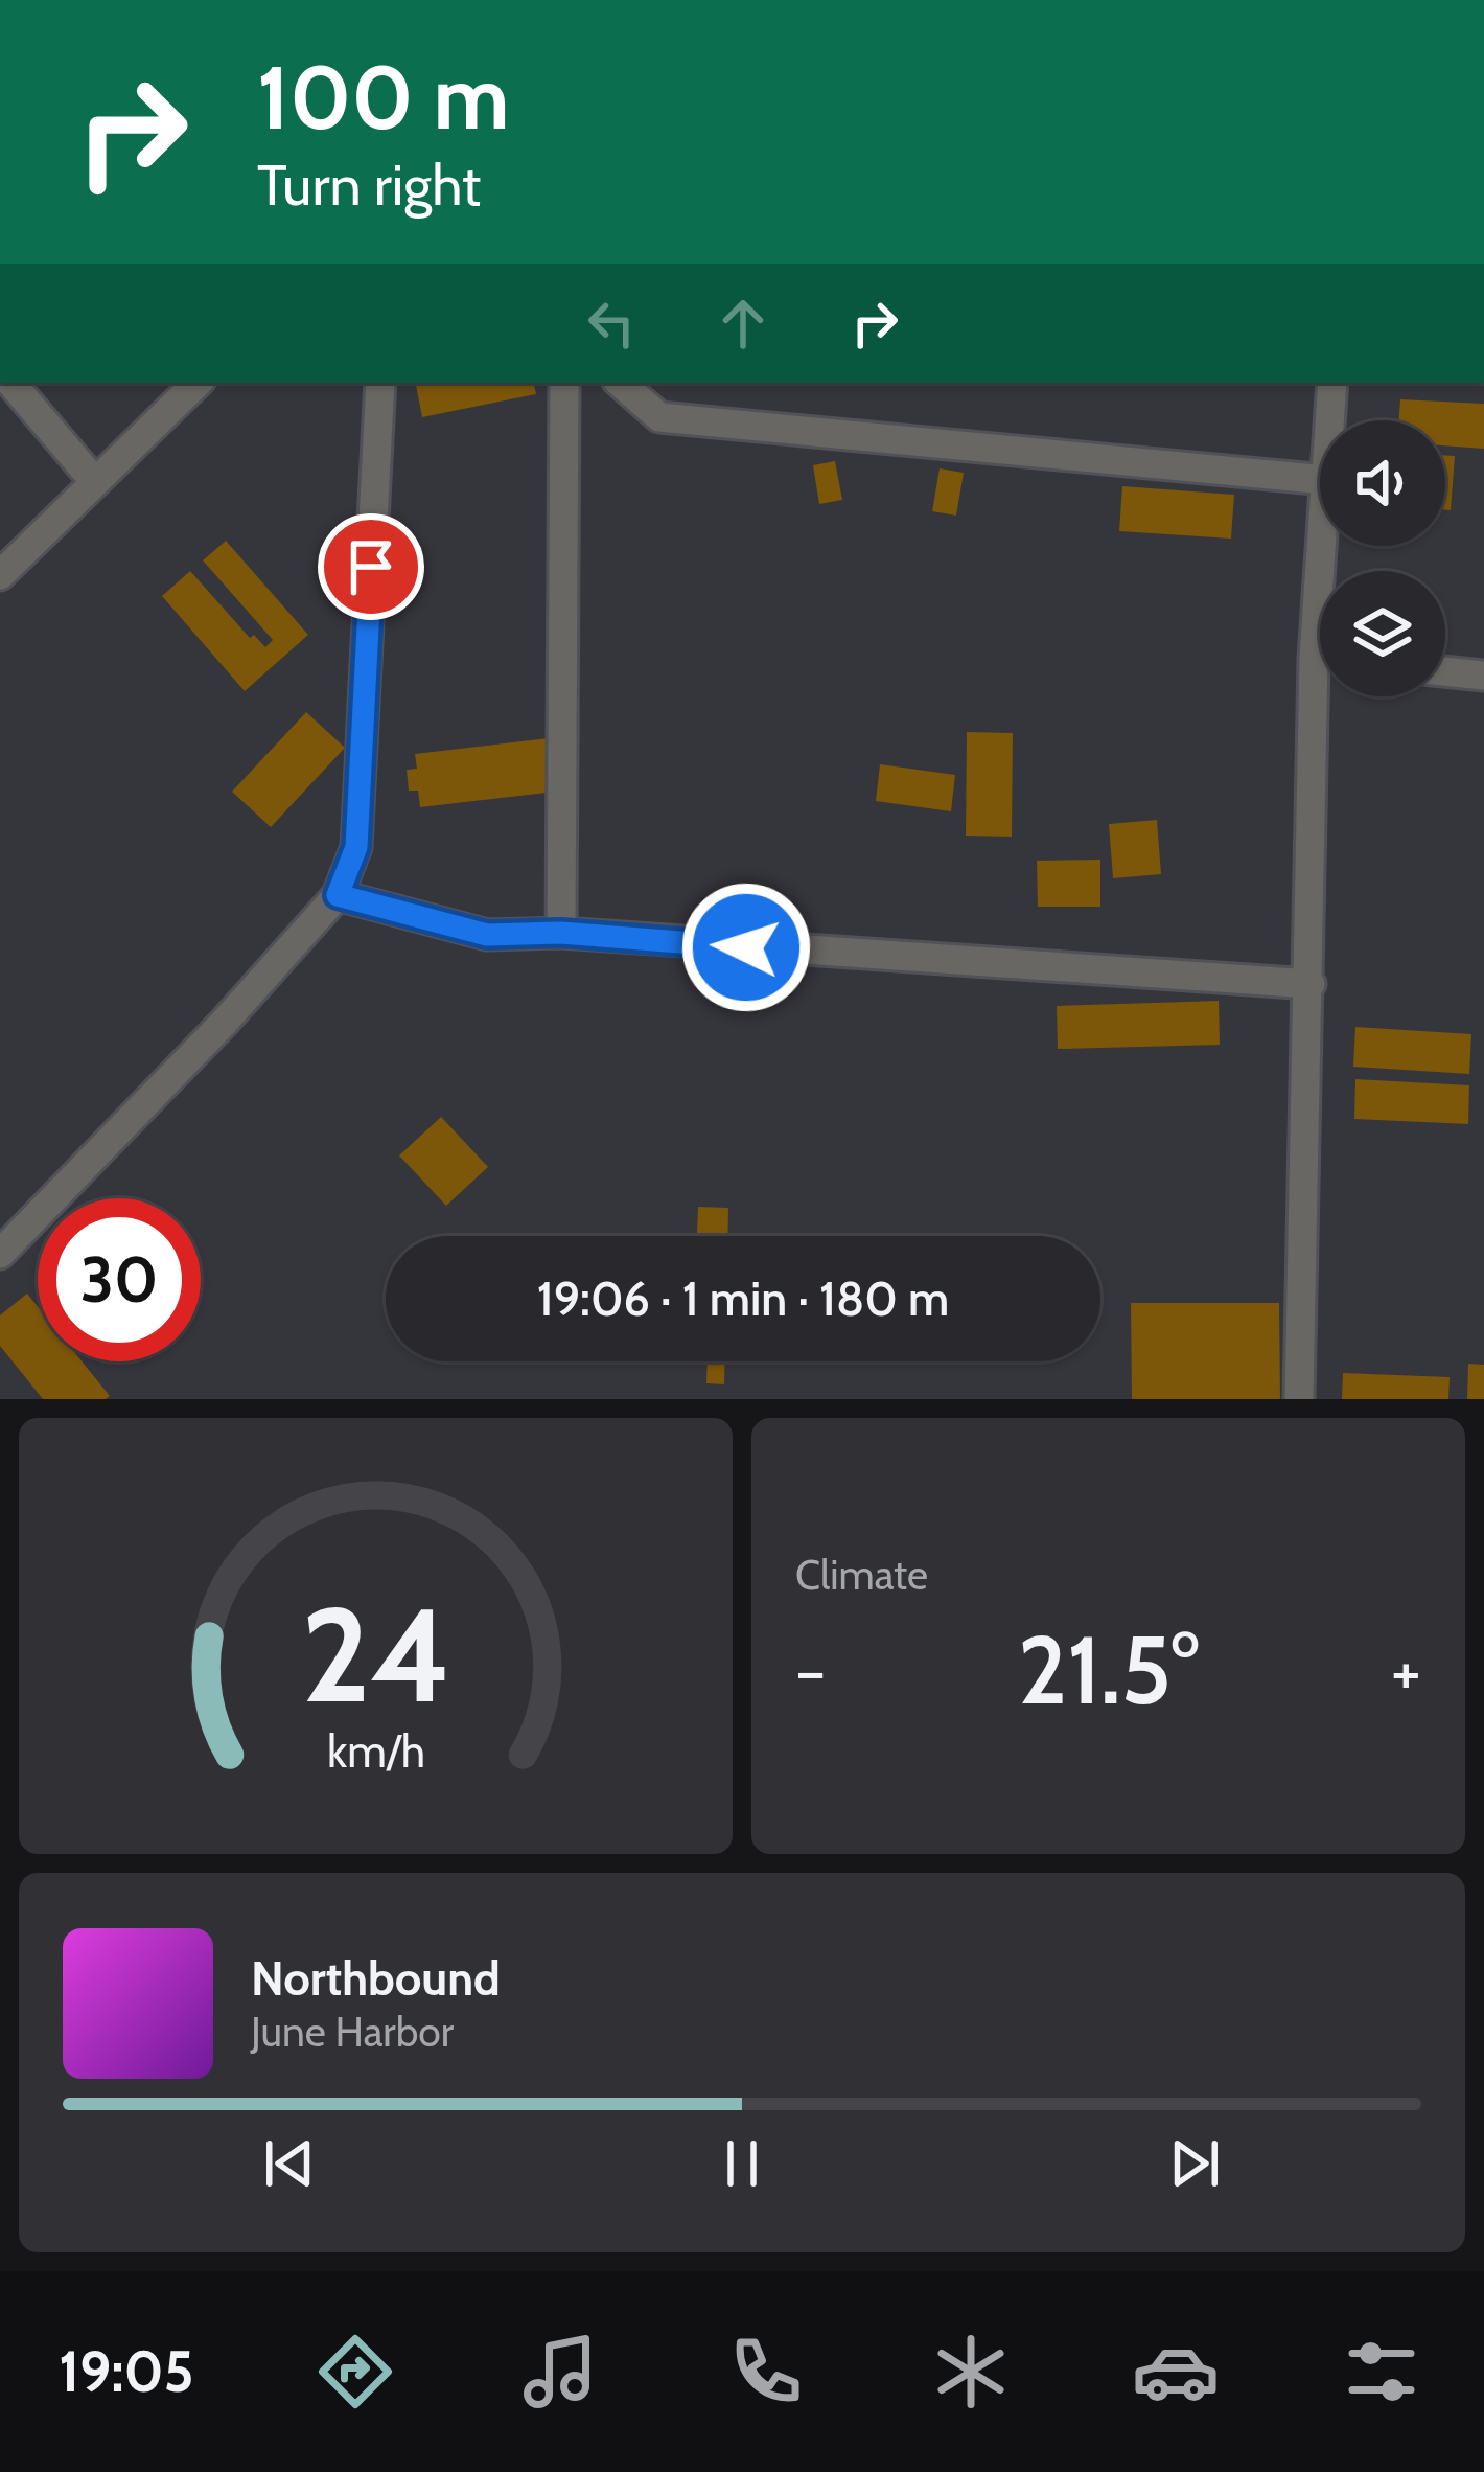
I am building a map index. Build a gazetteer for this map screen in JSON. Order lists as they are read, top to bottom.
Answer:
{
  "page": {
    "turn": ["100 m", "Turn right"],
    "limit": "30",
    "trip": "19:06 · 1 min · 180 m",
    "tile": "Climate",
    "heat": ["−", "21.5°", "+"],
    "song": ["Northbound", "June Harbor"],
    "tabs": "19:05",
    "gauge": ["24", "km/h"]
  }
}
